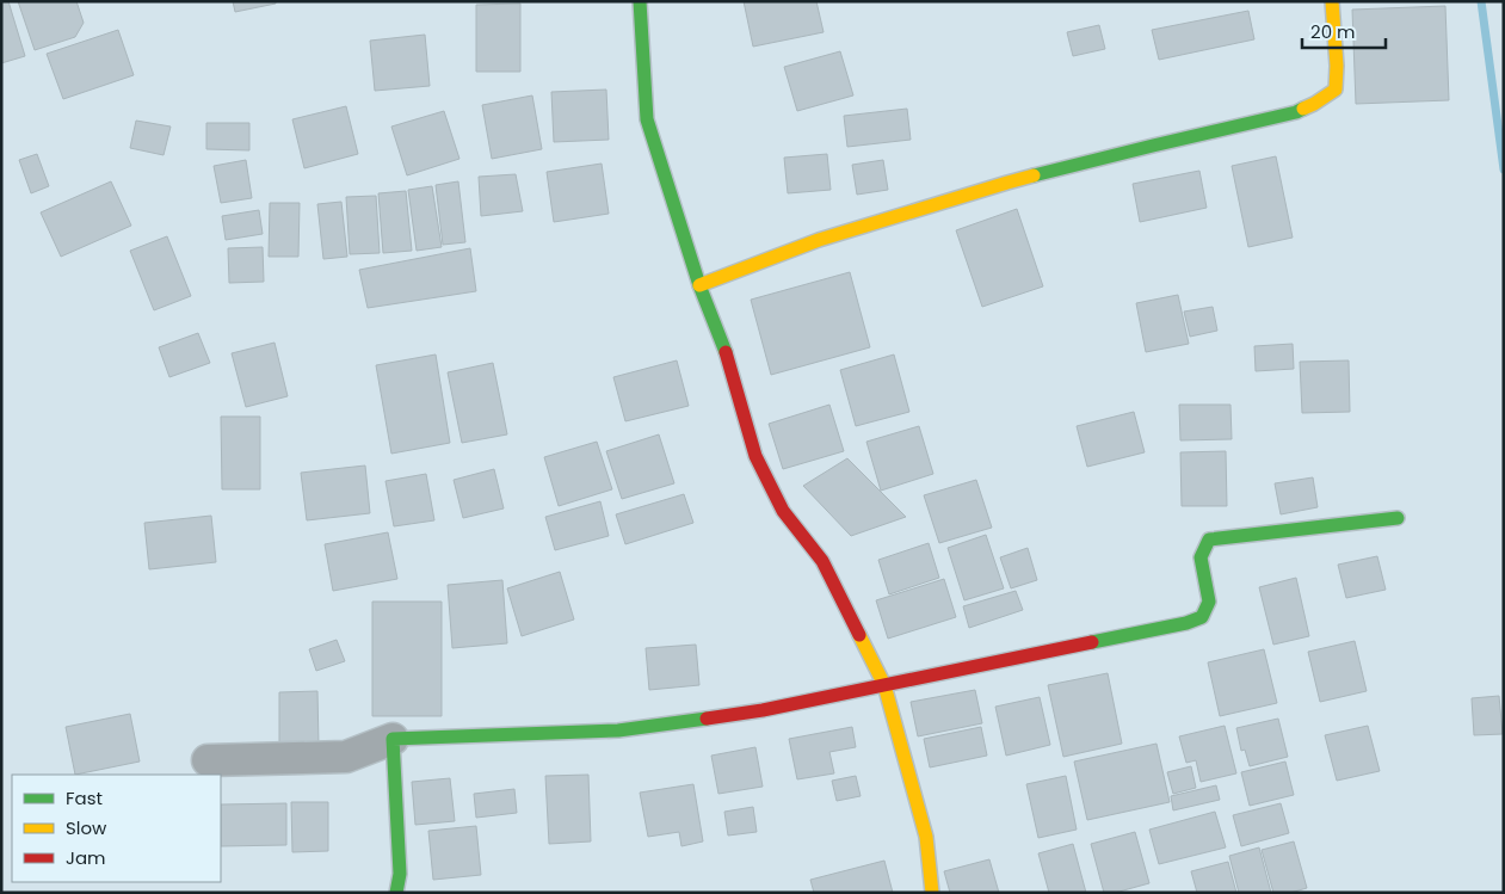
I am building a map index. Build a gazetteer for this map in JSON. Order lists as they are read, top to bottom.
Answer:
{
  "legend": ["Fast", "Slow", "Jam"],
  "scale_bar": "20 m"
}
